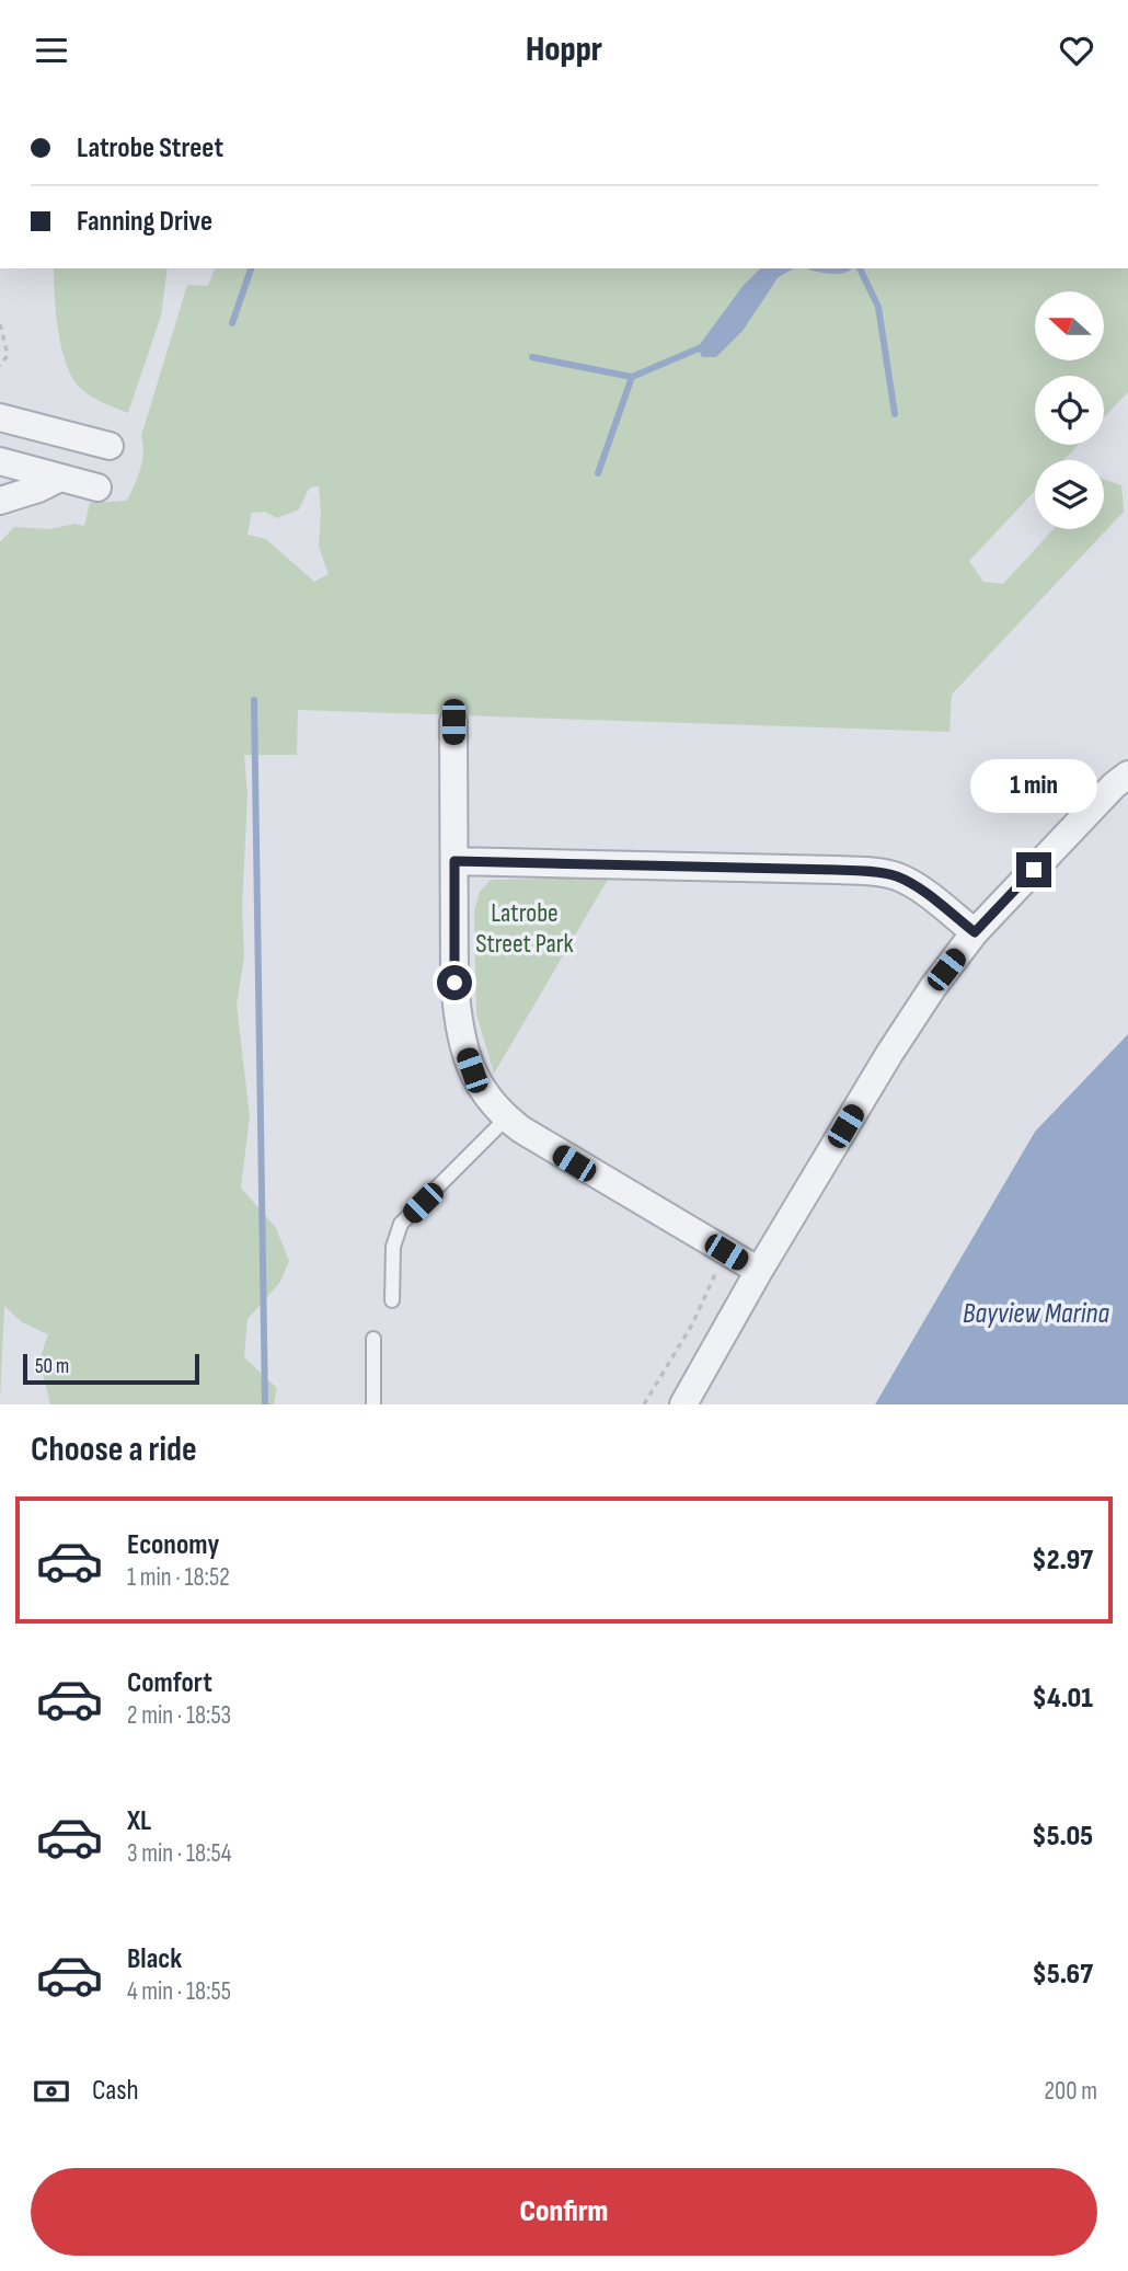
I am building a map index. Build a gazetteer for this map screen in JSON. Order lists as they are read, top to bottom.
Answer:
{
  "water": ["Bayview Marina"],
  "parks": ["Latrobe Street Park"],
  "scale_bar": "50 m",
  "north": "left",
  "page": {
    "header": "Hoppr",
    "banner": ["Latrobe Street", "Fanning Drive"],
    "bubble": "1 min",
    "scale": "50 m",
    "heading": "Choose a ride",
    "list": [
      {
        "name": "Economy",
        "note": "1 min · 18:52",
        "value": "$2.97"
      },
      {
        "name": "Comfort",
        "note": "2 min · 18:53",
        "value": "$4.01"
      },
      {
        "name": "XL",
        "note": "3 min · 18:54",
        "value": "$5.05"
      },
      {
        "name": "Black",
        "note": "4 min · 18:55",
        "value": "$5.67"
      }
    ],
    "pay": ["Cash", "200 m"],
    "buttons": "Confirm"
  }
}
